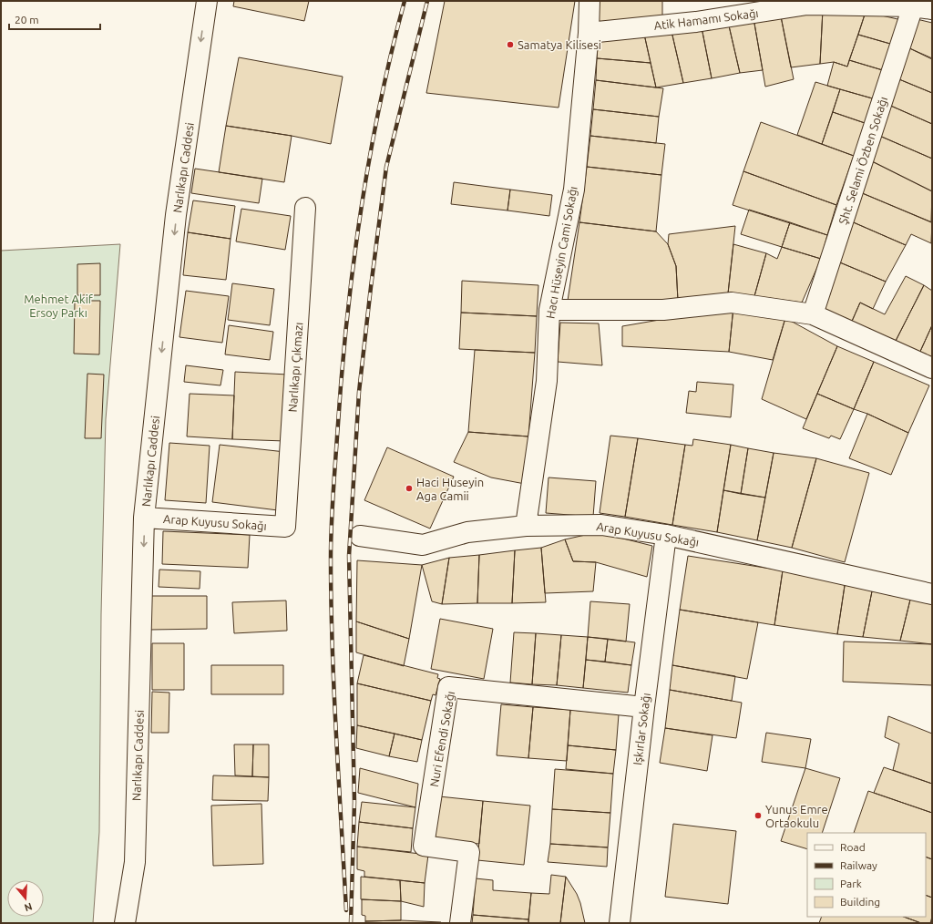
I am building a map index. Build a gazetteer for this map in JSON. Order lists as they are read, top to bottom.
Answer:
{
  "streets": {
    "street": [
      "Atik Hamamı Sokağı",
      "Şht. Selami Özben Sokağı",
      "Narlıkapı Caddesi",
      "Hacı Hüseyin Cami Sokağı",
      "Narlıkapı Çıkmazı",
      "Arap Kuyusu Sokağı",
      "Işkırlar Sokağı",
      "Nuri Efendi Sokağı"
    ]
  },
  "crossings": [
    ["Atik Hamamı Sokağı", "Şht. Selami Özben Sokağı"],
    ["Atik Hamamı Sokağı", "Hacı Hüseyin Cami Sokağı"],
    ["Narlıkapı Caddesi", "Arap Kuyusu Sokağı"],
    ["Hacı Hüseyin Cami Sokağı", "Arap Kuyusu Sokağı"],
    ["Narlıkapı Çıkmazı", "Arap Kuyusu Sokağı"],
    ["Arap Kuyusu Sokağı", "Işkırlar Sokağı"],
    ["Işkırlar Sokağı", "Nuri Efendi Sokağı"]
  ],
  "one_way": ["Narlıkapı Caddesi"],
  "parks": ["Mehmet Akif Ersoy Parkı"],
  "places": ["Samatya Kilisesi", "Haci Huseyin Aga Camii", "Yunus Emre Ortaokulu"],
  "legend": [
    "Road",
    "Railway",
    "Park",
    "Building"
  ],
  "scale_bar": "20 m",
  "north": "bottom"
}
